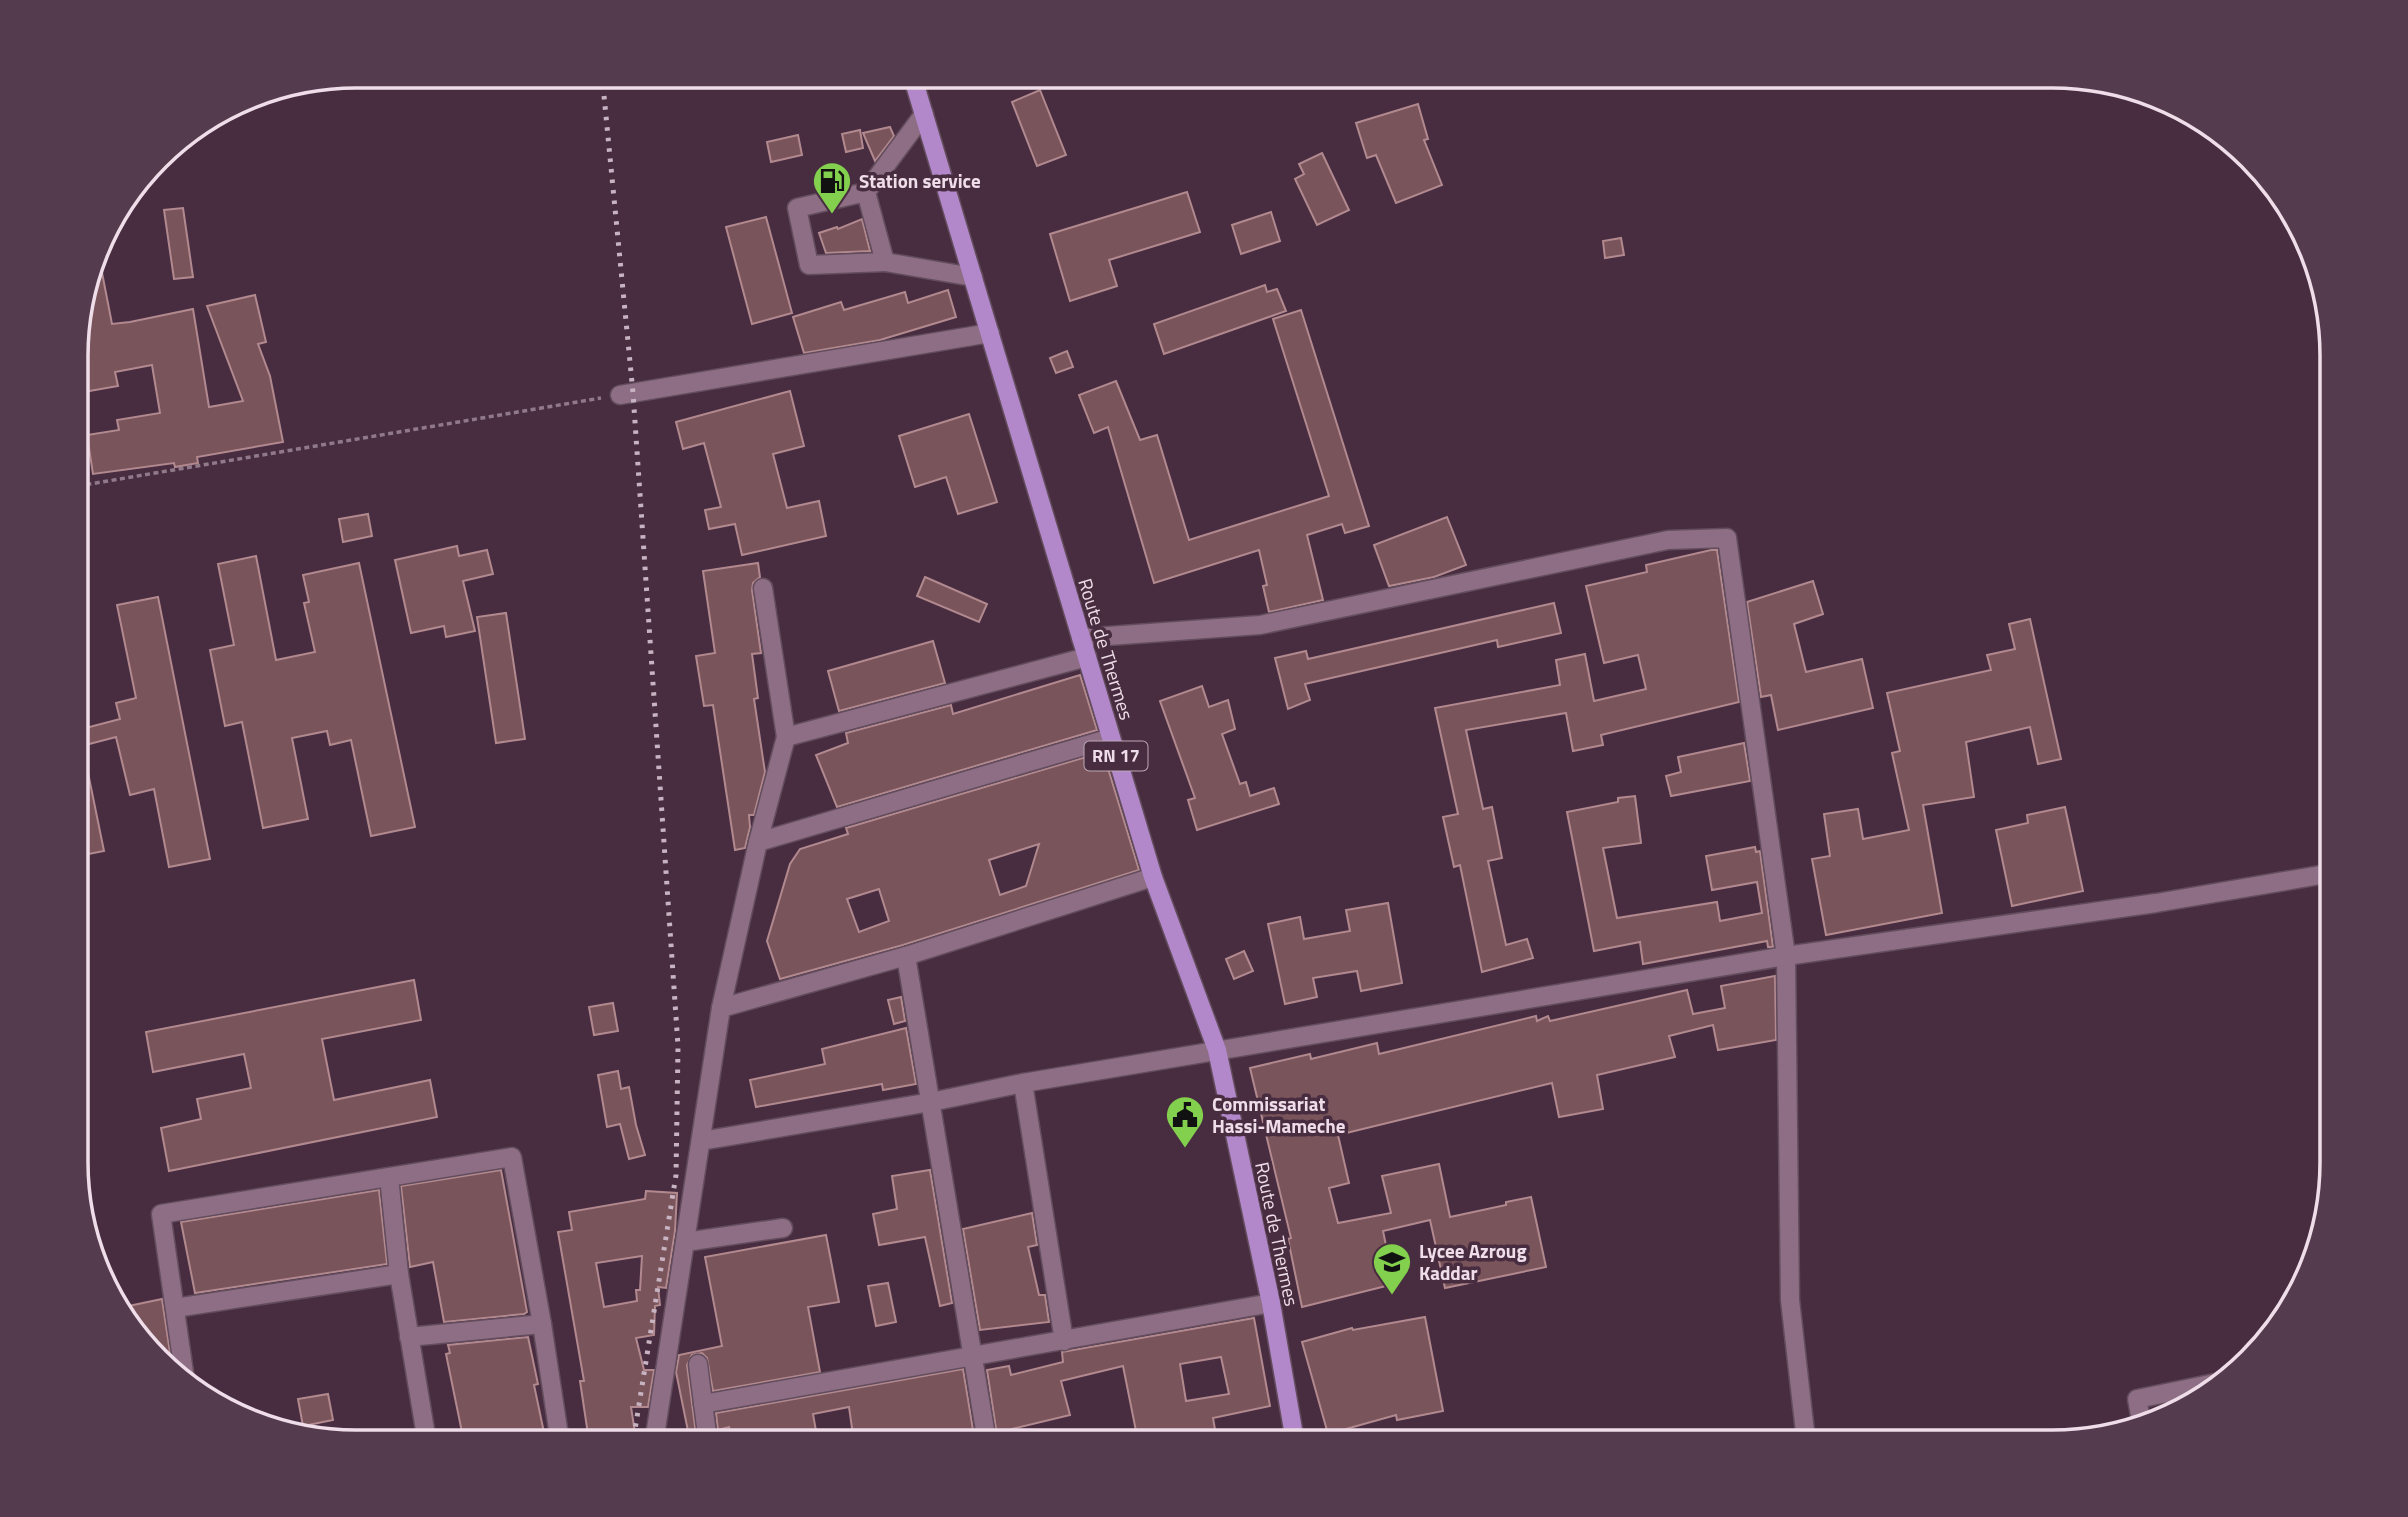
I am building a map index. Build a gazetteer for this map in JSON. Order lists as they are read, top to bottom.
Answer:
{
  "streets": {
    "main road": ["Route de Thermes", "RN 17"]
  },
  "places": {
    "fuel station": ["Station service"],
    "public building": ["Commissariat Hassi-Mameche"],
    "school or university": ["Lycee Azroug Kaddar"]
  }
}
